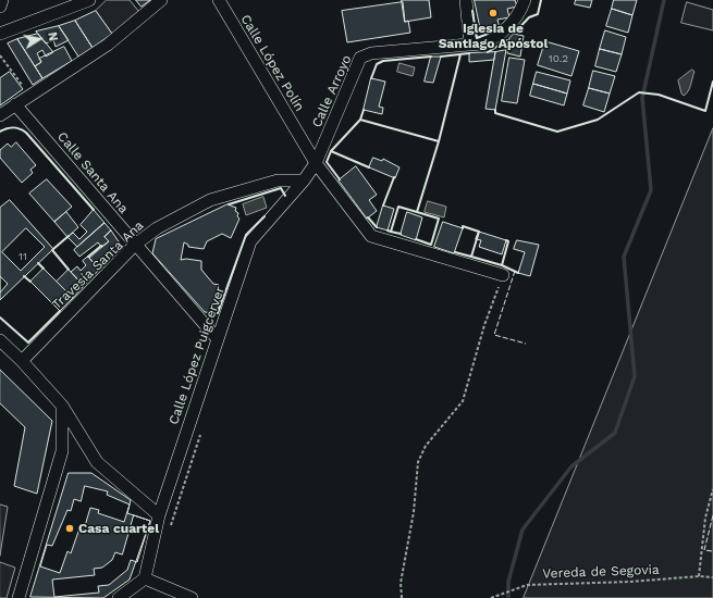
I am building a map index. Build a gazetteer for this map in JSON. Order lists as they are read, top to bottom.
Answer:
{
  "streets": {
    "street": [
      "Calle López Polín",
      "Calle Arroyo",
      "Calle Santa Ana",
      "Travesía Santa Ana",
      "Calle López Puigcerver"
    ],
    "path": ["Vereda de Segovia"]
  },
  "crossings": [
    ["Calle López Polín", "Calle Arroyo"],
    ["Calle López Polín", "Calle López Puigcerver"],
    ["Calle Arroyo", "Calle López Puigcerver"],
    ["Calle Santa Ana", "Travesía Santa Ana"],
    ["Calle Santa Ana", "Calle López Puigcerver"],
    ["Travesía Santa Ana", "Calle López Puigcerver"]
  ],
  "places": ["Iglesia de Santiago Apóstol", "Casa cuartel"],
  "house_numbers": ["10.2", "11"],
  "north": "right"
}
